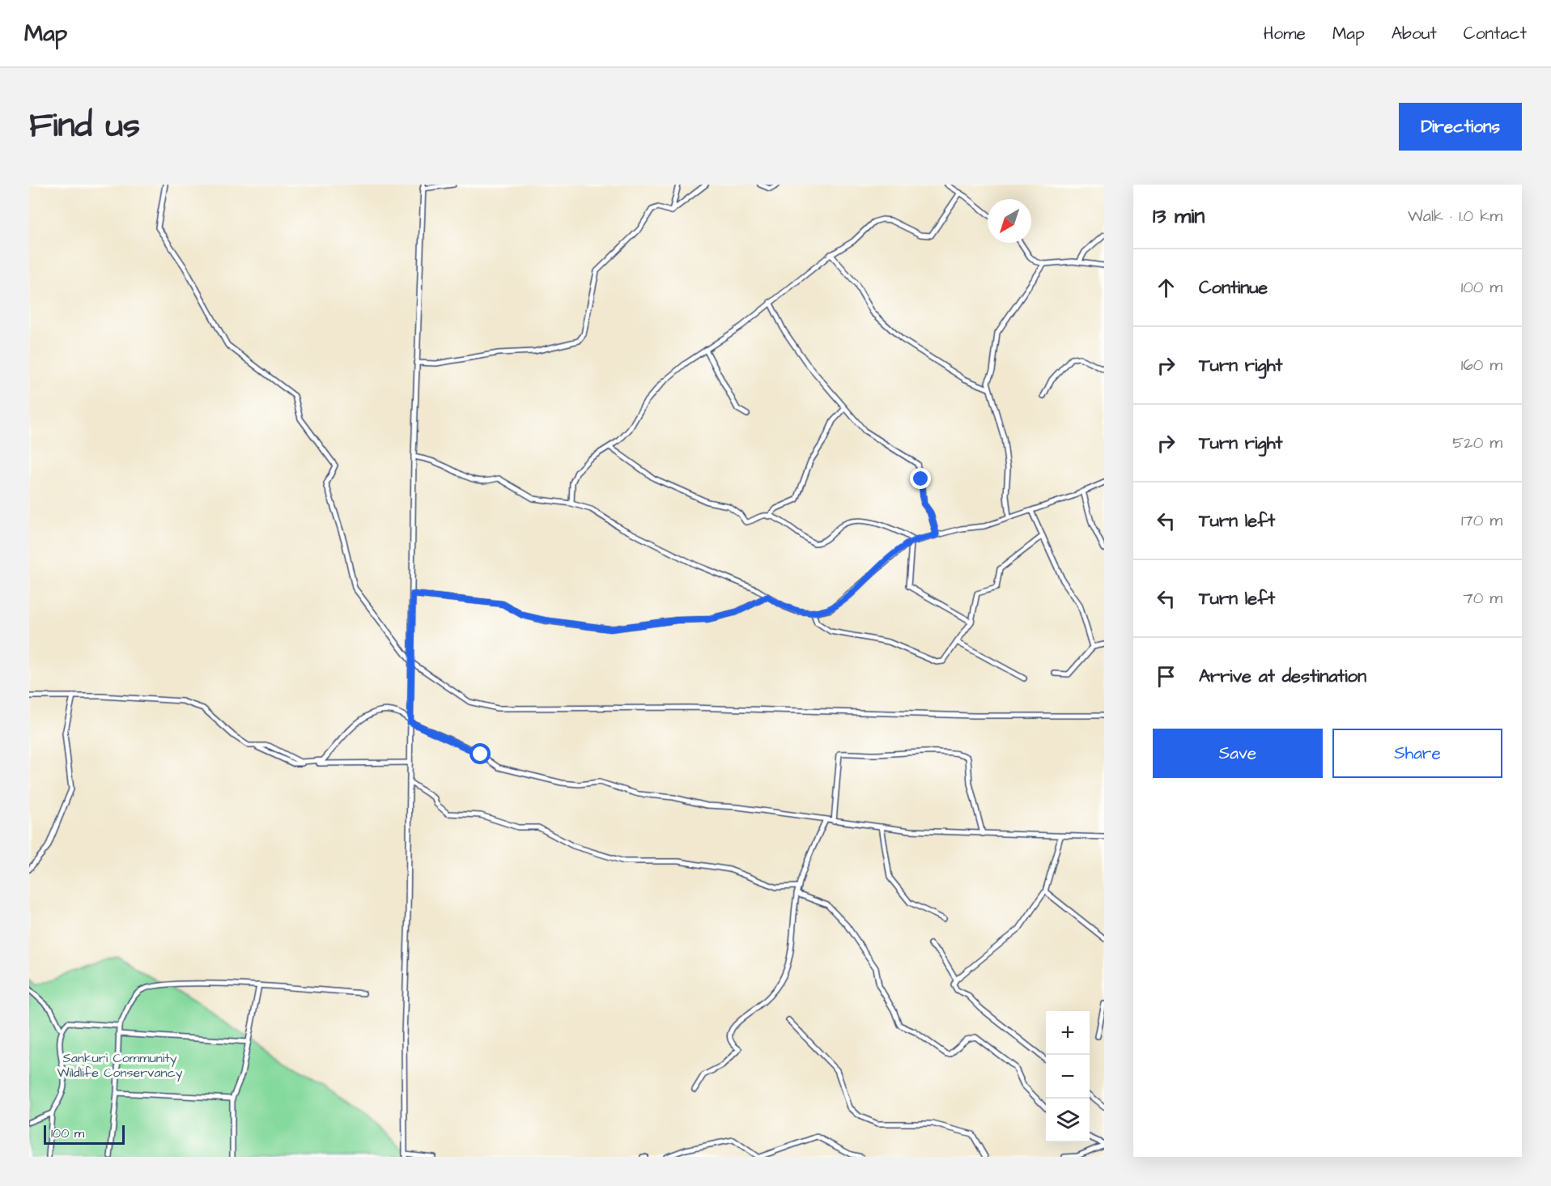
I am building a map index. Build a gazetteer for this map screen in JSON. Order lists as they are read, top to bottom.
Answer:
{
  "parks": ["Sankuri Community Wildlife Conservancy"],
  "scale_bar": "100 m",
  "north": "bottom left",
  "page": {
    "header": "Map",
    "nav": [
      "Home",
      "Map",
      "About",
      "Contact"
    ],
    "title": "Find us",
    "buttons": [
      "Directions",
      ["Save", "Share"]
    ],
    "heading": ["13 min", "Walk · 1.0 km"],
    "list": [
      ["Continue", "100 m"],
      ["Turn right", "160 m"],
      ["Turn right", "520 m"],
      ["Turn left", "170 m"],
      ["Turn left", "70 m"],
      "Arrive at destination"
    ],
    "map_buttons": ["+", "−"],
    "scale": "100 m"
  }
}
